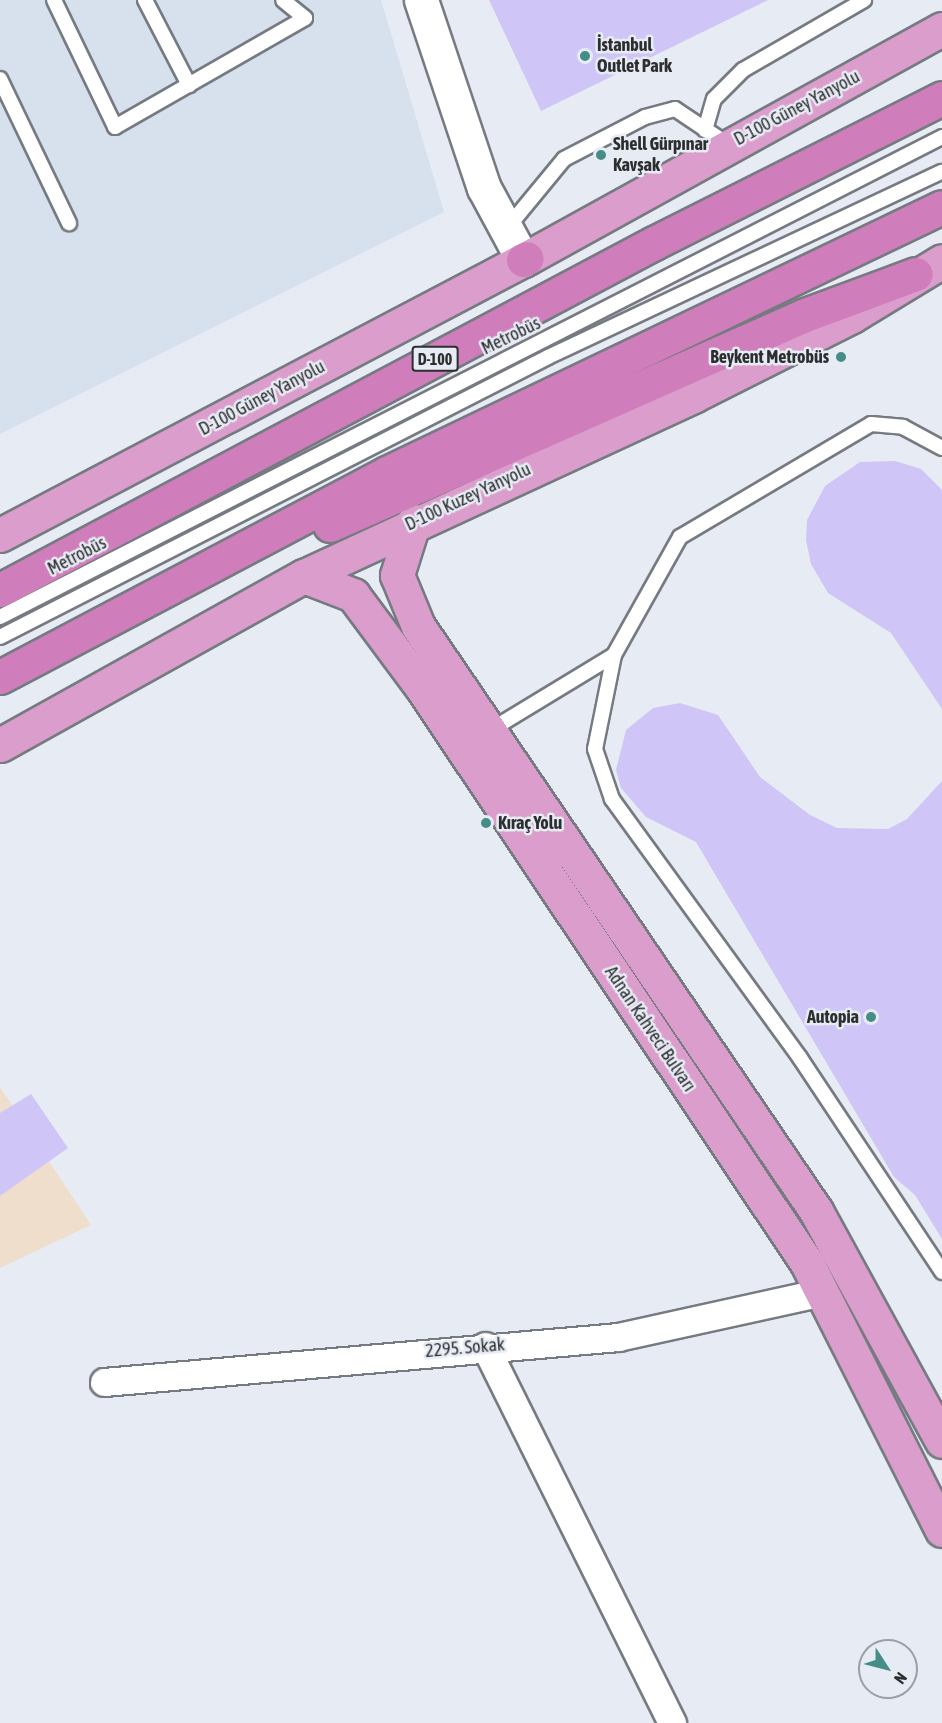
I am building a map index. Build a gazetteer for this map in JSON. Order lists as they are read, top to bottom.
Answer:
{
  "streets": {
    "highway": ["D-100"],
    "main road": ["D-100 Güney Yanyolu", "D-100 Kuzey Yanyolu", "Adnan Kahveci Bulvarı"],
    "street": ["2295. Sokak"],
    "lane": ["Metrobüs"]
  },
  "crossings": [
    ["D-100 Kuzey Yanyolu", "Adnan Kahveci Bulvarı"],
    ["Adnan Kahveci Bulvarı", "2295. Sokak"]
  ],
  "places": [
    "İstanbul Outlet Park",
    "Shell Gürpınar Kavşak",
    "Beykent Metrobüs",
    "Kıraç Yolu",
    "Autopia"
  ],
  "north": "bottom right"
}
